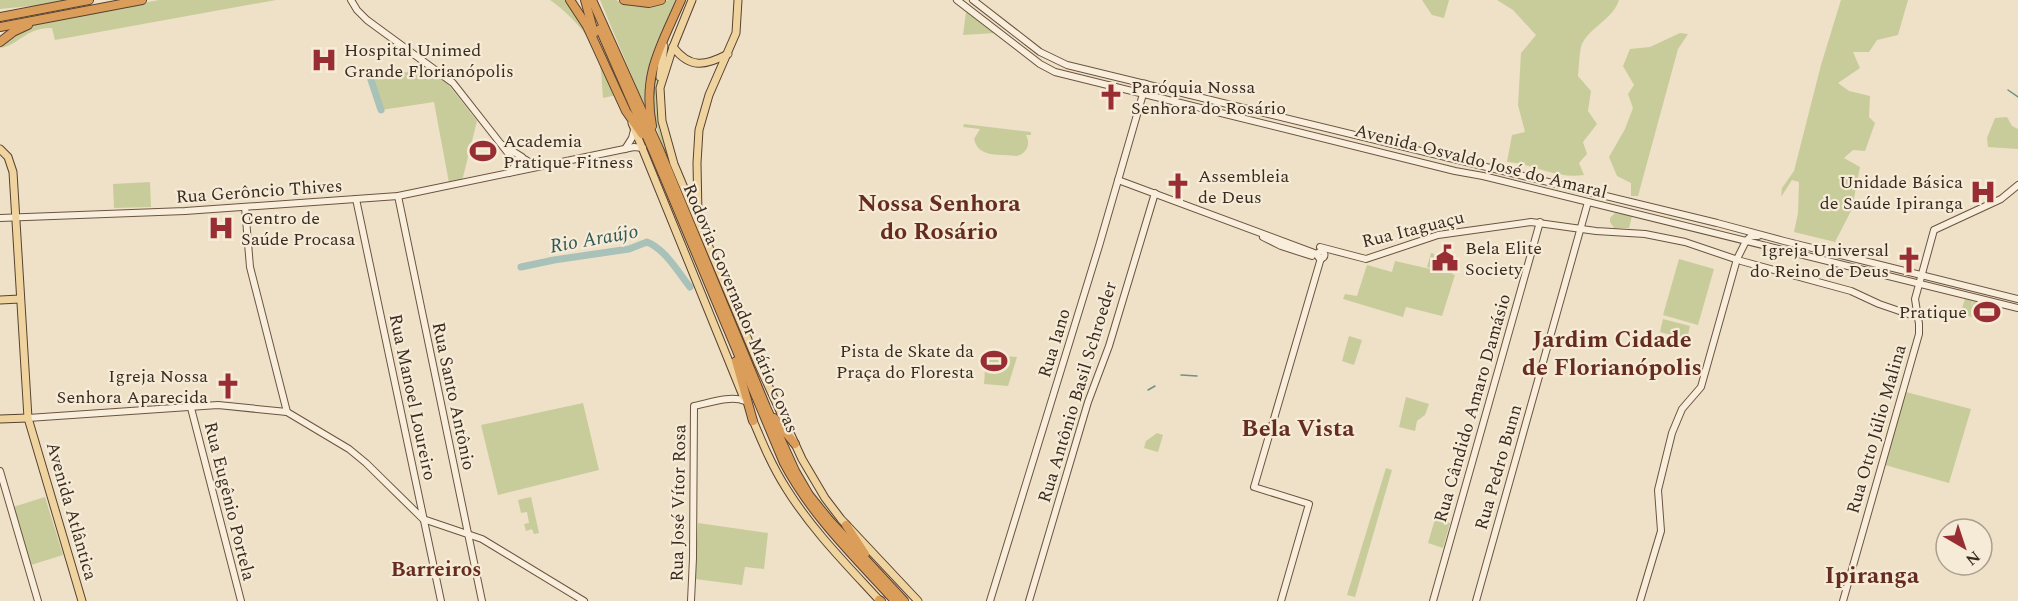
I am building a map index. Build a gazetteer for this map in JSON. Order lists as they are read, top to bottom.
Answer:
{
  "streets": {
    "highway": ["Rodovia Governador Mário Covas"],
    "main road": [
      "Avenida Osvaldo José do Amaral",
      "Rua Gerôncio Thives",
      "Rua Itaguaçu",
      "Rua Iano",
      "Rua Antônio Basil Schroeder",
      "Rua Santo Antônio",
      "Rua Manoel Loureiro",
      "Rua Cândido Amaro Damásio",
      "Rua Otto Júlio Malina",
      "Rua Pedro Bunn",
      "Rua Eugênio Portela",
      "Rua José Vítor Rosa",
      "Avenida Atlântica"
    ]
  },
  "crossings": [
    ["Avenida Osvaldo José do Amaral", "Rua Iano"],
    ["Avenida Osvaldo José do Amaral", "Rua Otto Júlio Malina"],
    ["Avenida Osvaldo José do Amaral", "Rua Pedro Bunn"],
    ["Rua Gerôncio Thives", "Rua Santo Antônio"],
    ["Rua Gerôncio Thives", "Rua Manoel Loureiro"],
    ["Rua Gerôncio Thives", "Avenida Atlântica"],
    ["Rua Itaguaçu", "Rua Iano"],
    ["Rua Itaguaçu", "Rua Antônio Basil Schroeder"],
    ["Rua Itaguaçu", "Rua Cândido Amaro Damásio"],
    ["Rua Itaguaçu", "Rua Otto Júlio Malina"],
    ["Rua Itaguaçu", "Rua Pedro Bunn"]
  ],
  "districts": [
    "Nossa Senhora do Rosário",
    "Jardim Cidade de Florianópolis",
    "Bela Vista",
    "Barreiros",
    "Ipiranga"
  ],
  "water": ["Rio Araújo"],
  "places": {
    "hospital": ["Hospital Unimed Grande Florianópolis", "Unidade Básica de Saúde Ipiranga", "Centro de Saúde Procasa"],
    "church": [
      "Paróquia Nossa Senhora do Rosário",
      "Assembleia de Deus",
      "Igreja Universal do Reino de Deus",
      "Igreja Nossa Senhora Aparecida"
    ],
    "sports": ["Academia Pratique Fitness", "Pratique", "Pista de Skate da Praça do Floresta"],
    "public building": ["Bela Elite Society"]
  },
  "north": "bottom right"
}
